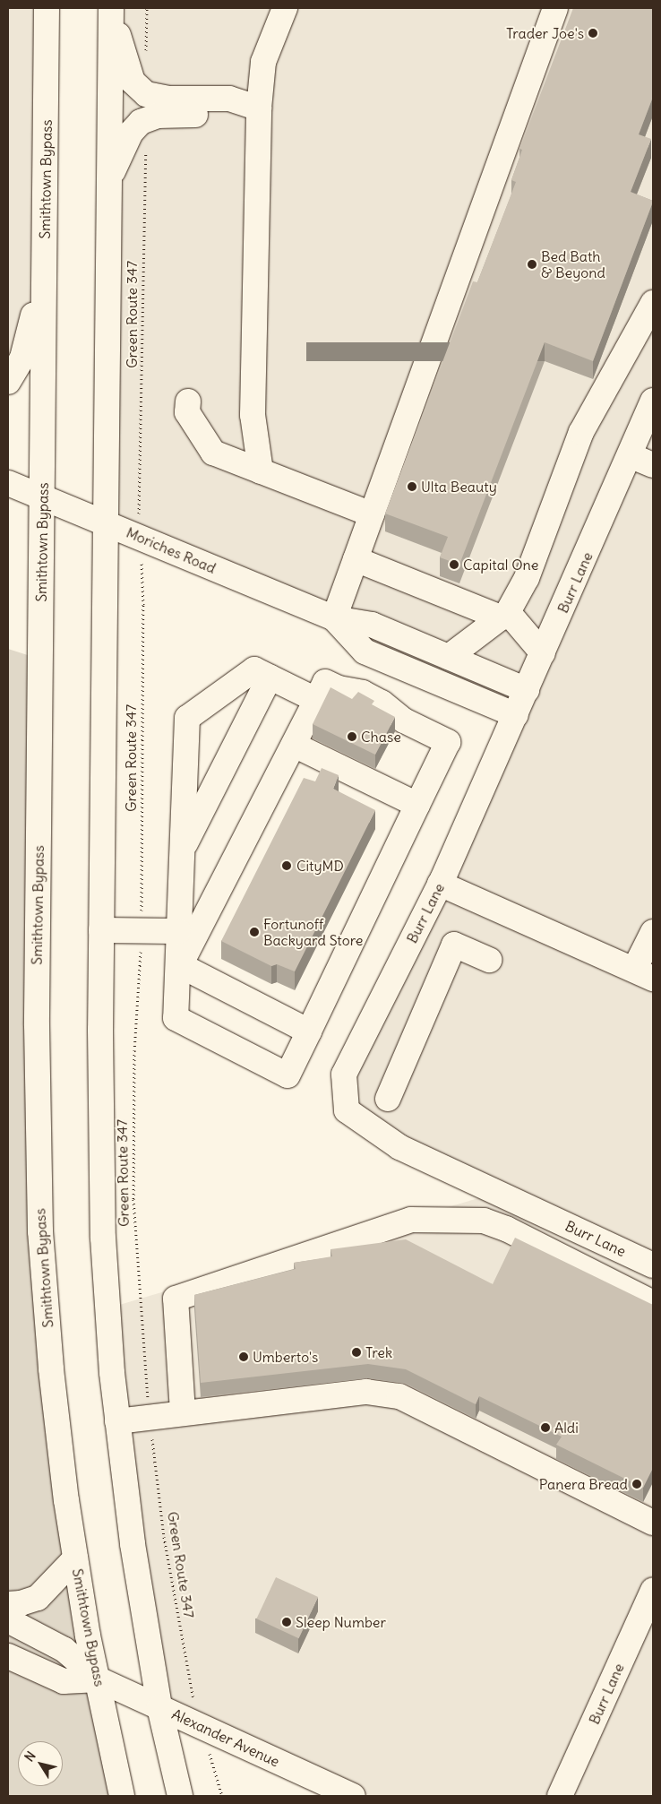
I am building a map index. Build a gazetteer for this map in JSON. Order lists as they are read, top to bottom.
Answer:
{
  "streets": {
    "main road": [
      "Smithtown Bypass",
      "Moriches Road",
      "Burr Lane",
      "Alexander Avenue"
    ],
    "path": ["Green Route 347"]
  },
  "crossings": [
    ["Smithtown Bypass", "Moriches Road"],
    ["Smithtown Bypass", "Alexander Avenue"],
    ["Moriches Road", "Burr Lane"]
  ],
  "places": [
    "Trader Joe's",
    "Bed Bath & Beyond",
    "Ulta Beauty",
    "Capital One",
    "Chase",
    "CityMD",
    "Fortunoff Backyard Store",
    "Trek",
    "Umberto's",
    "Aldi",
    "Panera Bread",
    "Sleep Number"
  ],
  "north": "top left"
}
